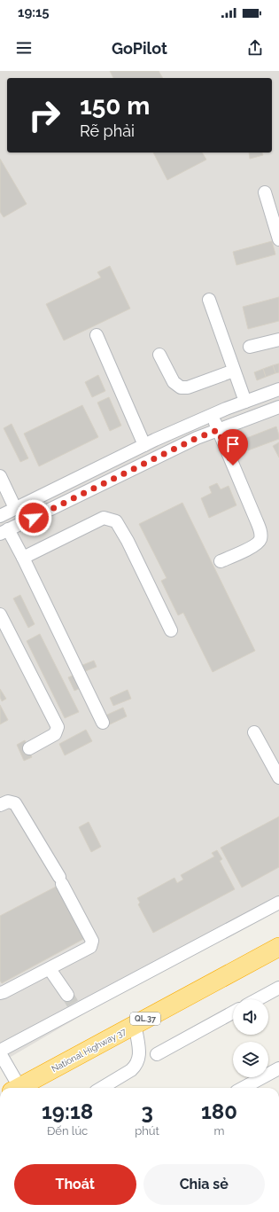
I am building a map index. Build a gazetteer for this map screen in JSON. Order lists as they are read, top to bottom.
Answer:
{
  "streets": {
    "highway": ["QL.37", "National Highway 37"]
  },
  "page": {
    "status": "19:15",
    "header": "GoPilot",
    "turn": ["150 m", "Rẽ phải"],
    "eta": [
      "19:18",
      "Đến lúc",
      "3",
      "phút",
      "180",
      "m"
    ],
    "buttons": ["Thoát", "Chia sẻ"]
  }
}
